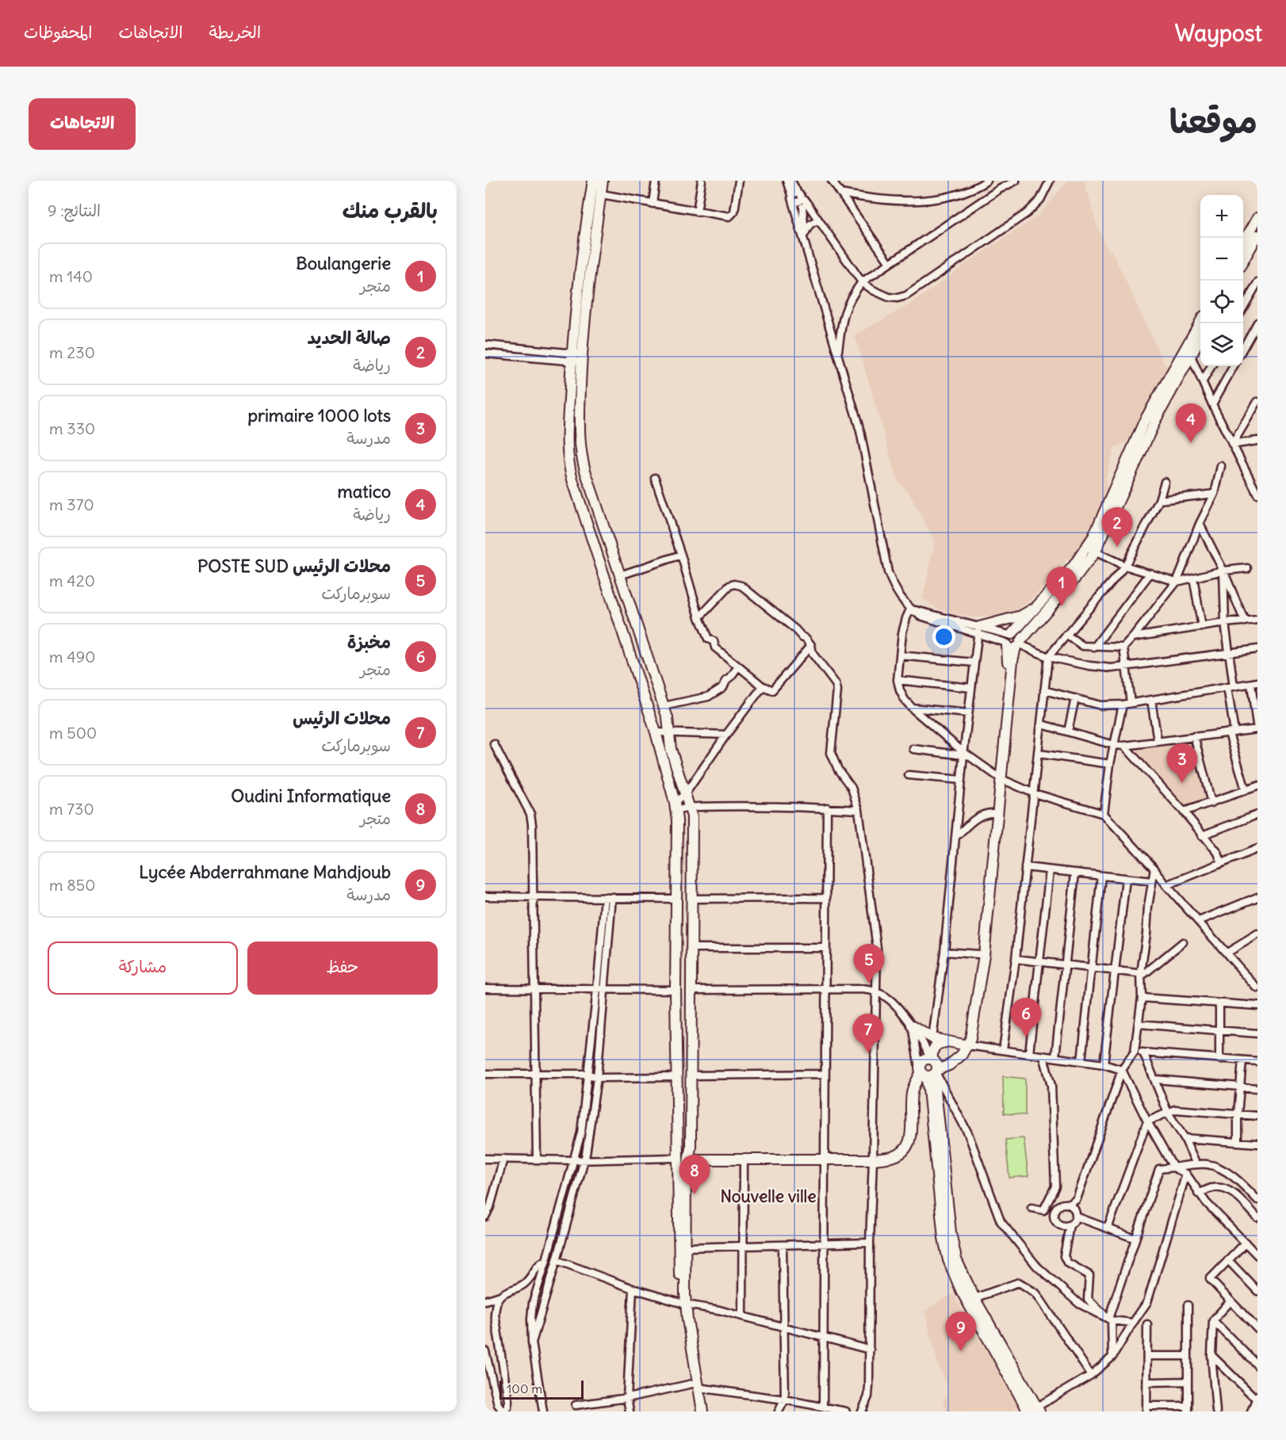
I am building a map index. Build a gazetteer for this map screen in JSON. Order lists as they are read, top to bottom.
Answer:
{
  "districts": ["Nouvelle ville"],
  "scale_bar": "100 m",
  "page": {
    "header": "Waypost",
    "nav": ["الخريطة", "الاتجاهات", "المحفوظات"],
    "title": "موقعنا",
    "buttons": [
      "الاتجاهات",
      ["حفظ", "مشاركة"]
    ],
    "heading": ["بالقرب منك", "النتائج: 9"],
    "map_buttons": ["+", "−"],
    "list": [
      {
        "mark": "1",
        "name": "Boulangerie",
        "note": "متجر",
        "value": "140 m"
      },
      {
        "mark": "2",
        "name": "صالة الحديد",
        "note": "رياضة",
        "value": "230 m"
      },
      {
        "mark": "3",
        "name": "primaire 1000 lots",
        "note": "مدرسة",
        "value": "330 m"
      },
      {
        "mark": "4",
        "name": "matico",
        "note": "رياضة",
        "value": "370 m"
      },
      {
        "mark": "5",
        "name": "محلات الرئيس POSTE SUD",
        "note": "سوبرماركت",
        "value": "420 m"
      },
      {
        "mark": "6",
        "name": "مخبزة",
        "note": "متجر",
        "value": "490 m"
      },
      {
        "mark": "7",
        "name": "محلات الرئيس",
        "note": "سوبرماركت",
        "value": "500 m"
      },
      {
        "mark": "8",
        "name": "Oudini Informatique",
        "note": "متجر",
        "value": "730 m"
      },
      {
        "mark": "9",
        "name": "Lycée Abderrahmane Mahdjoub",
        "note": "مدرسة",
        "value": "850 m"
      }
    ],
    "pins": [
      "4",
      "2",
      "1",
      "3",
      "5",
      "6",
      "7",
      "8",
      "9"
    ],
    "scale": "100 m"
  }
}
